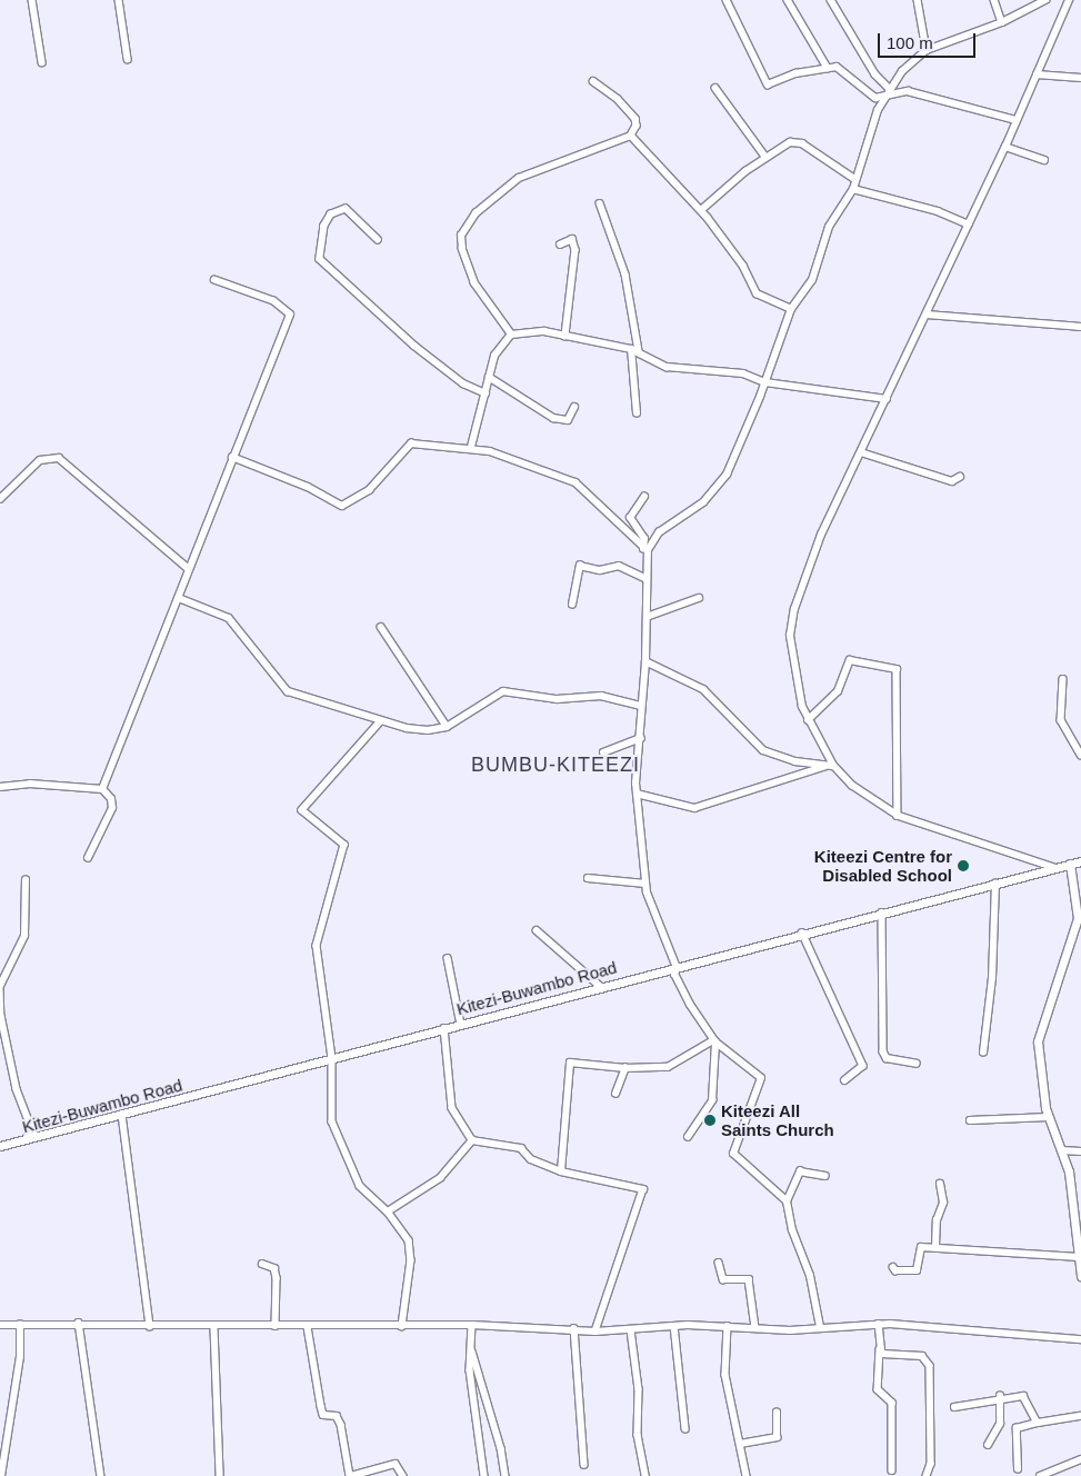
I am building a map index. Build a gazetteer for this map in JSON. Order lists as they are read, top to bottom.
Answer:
{
  "streets": {
    "street": ["Kitezi-Buwambo Road"]
  },
  "districts": ["BUMBU-KITEEZI"],
  "places": ["Kiteezi Centre for Disabled School", "Kiteezi All Saints Church"],
  "scale_bar": "100 m"
}
